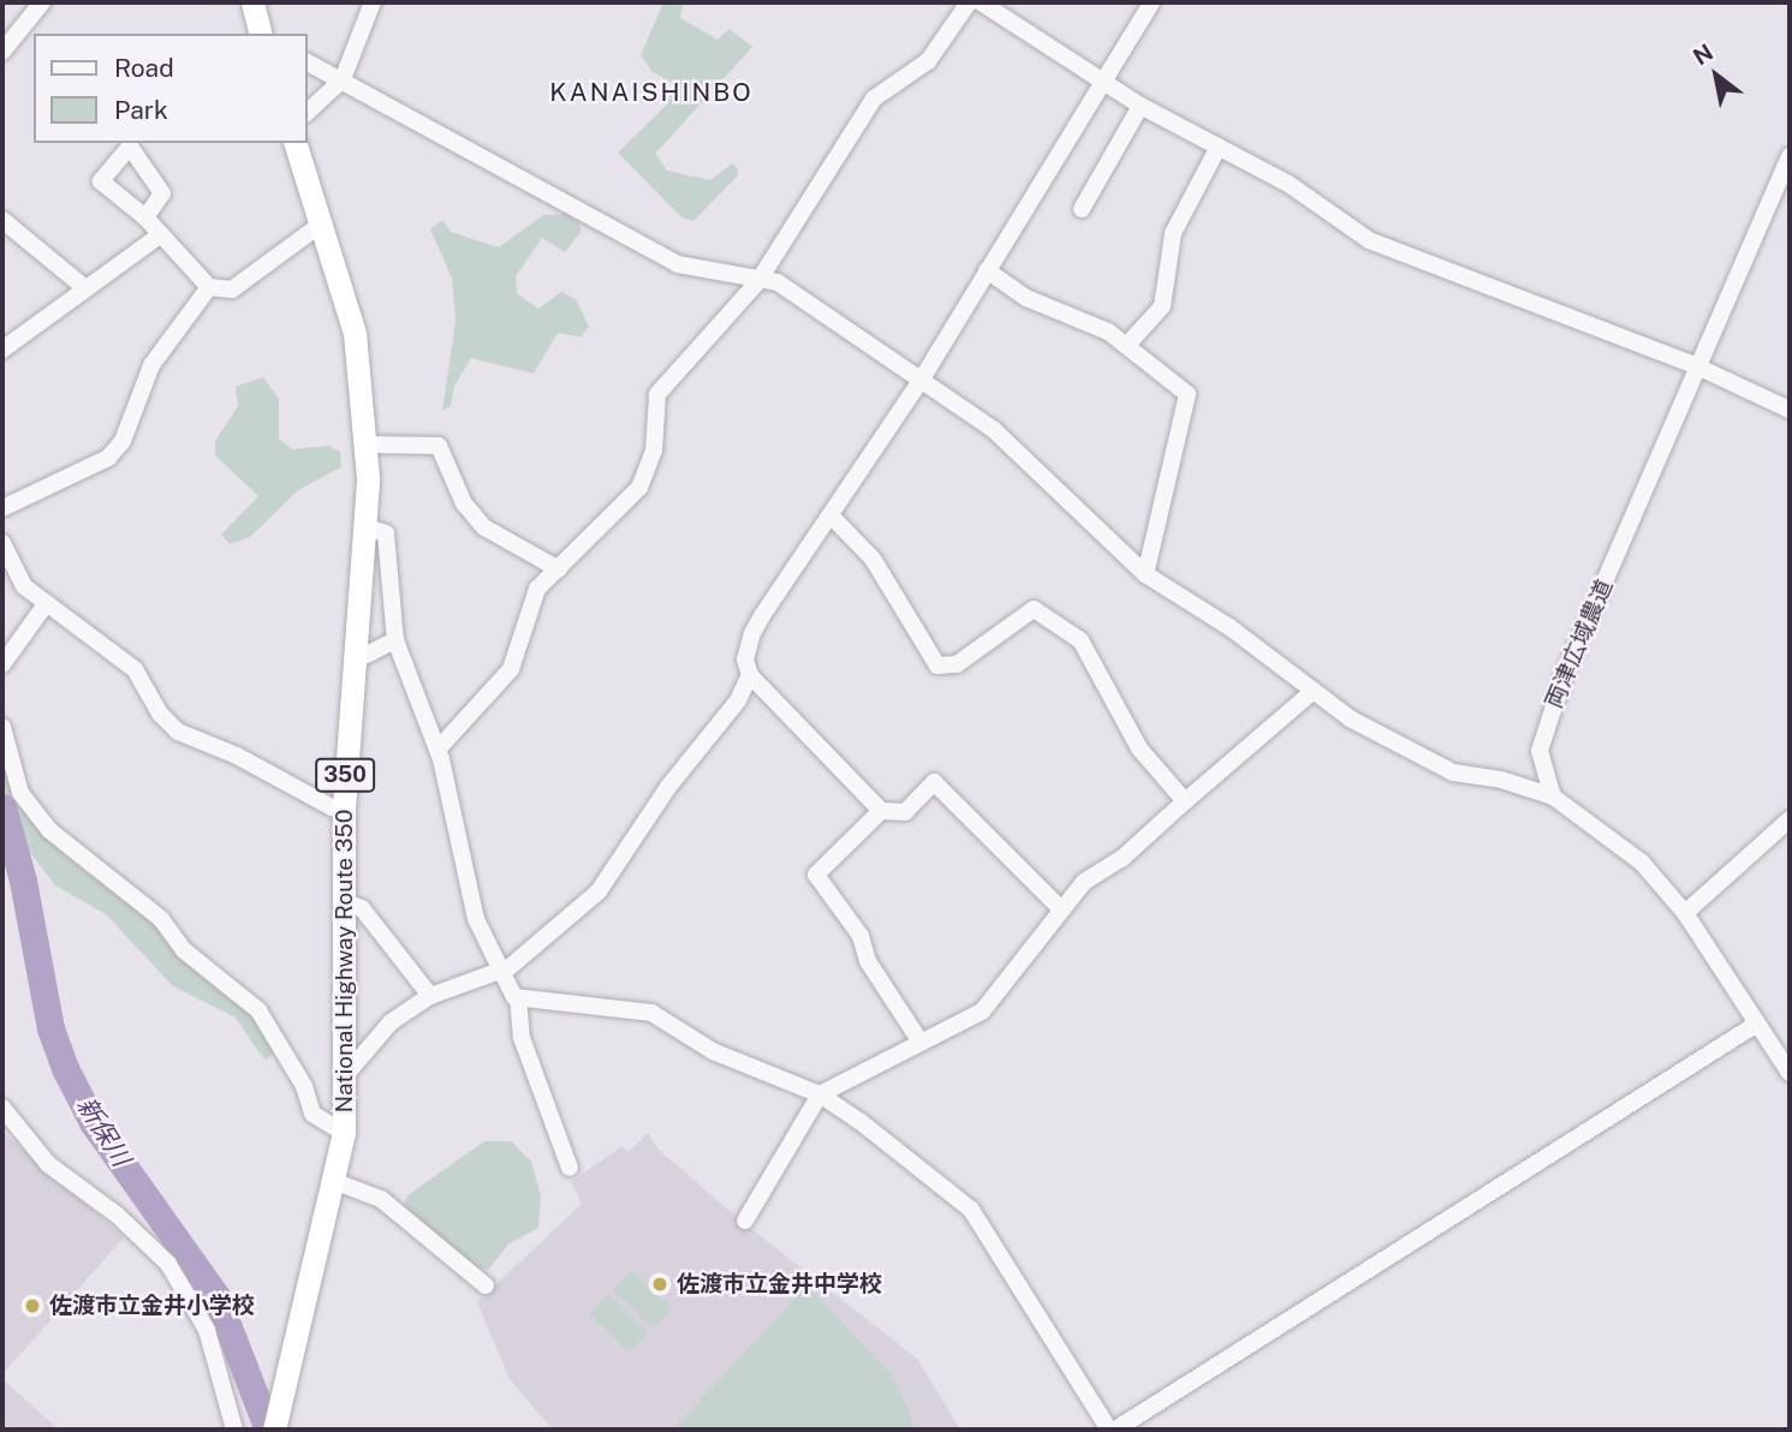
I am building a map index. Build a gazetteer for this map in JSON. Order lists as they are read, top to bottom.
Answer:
{
  "streets": {
    "highway": ["350", "National Highway Route 350"],
    "street": ["両津広域農道"]
  },
  "districts": ["KANAISHINBO"],
  "water": ["新保川"],
  "places": ["佐渡市立金井中学校", "佐渡市立金井小学校"],
  "legend": ["Road", "Park"],
  "north": "top left"
}
